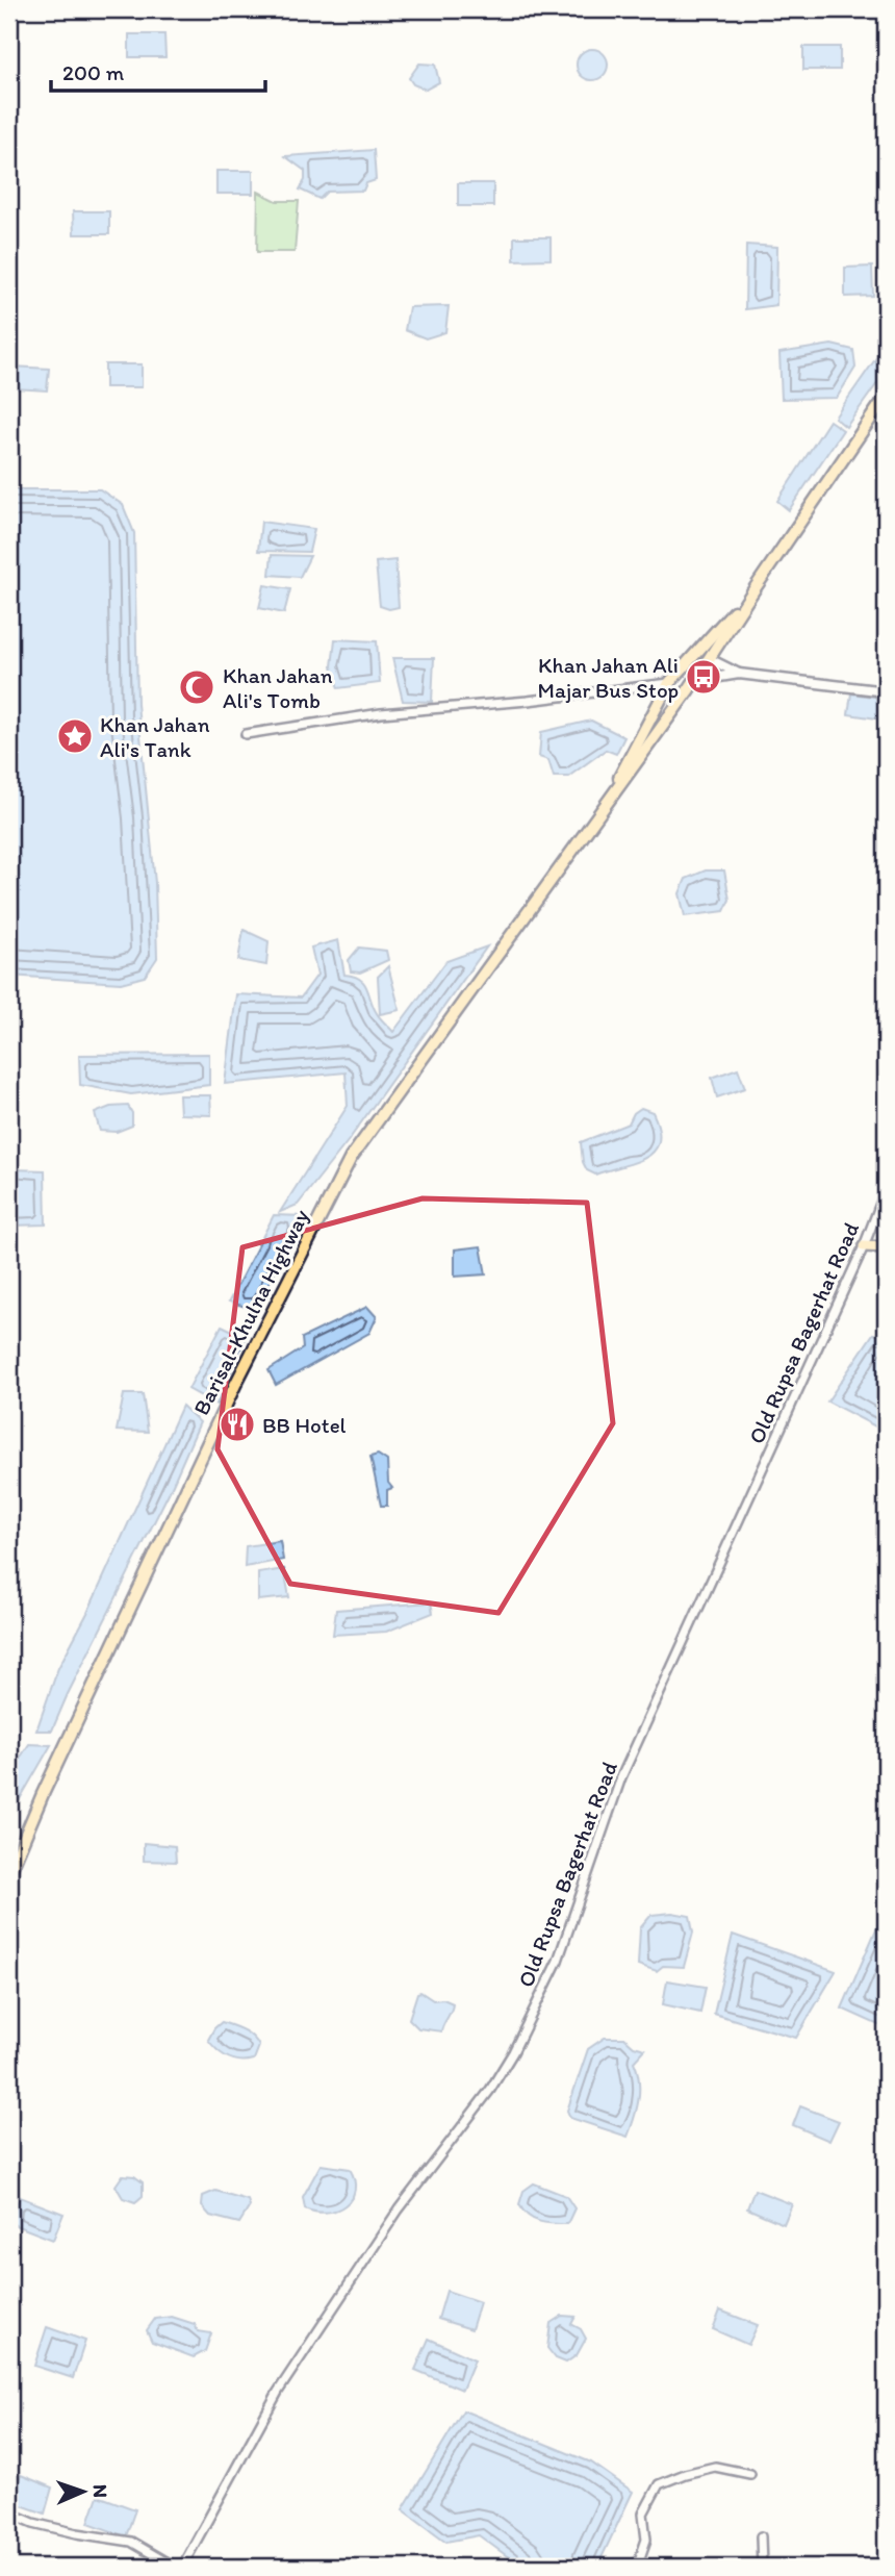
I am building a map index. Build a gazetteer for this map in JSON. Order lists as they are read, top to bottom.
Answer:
{
  "streets": {
    "highway": ["Barisal-Khulna Highway"],
    "street": ["Old Rupsa Bagerhat Road"]
  },
  "places": {
    "bus stop": ["Khan Jahan Ali Majar Bus Stop"],
    "mosque": ["Khan Jahan Ali's Tomb"],
    "place": ["Khan Jahan Ali's Tank"],
    "restaurant": ["BB Hotel"]
  },
  "scale_bar": "200 m",
  "north": "right"
}
